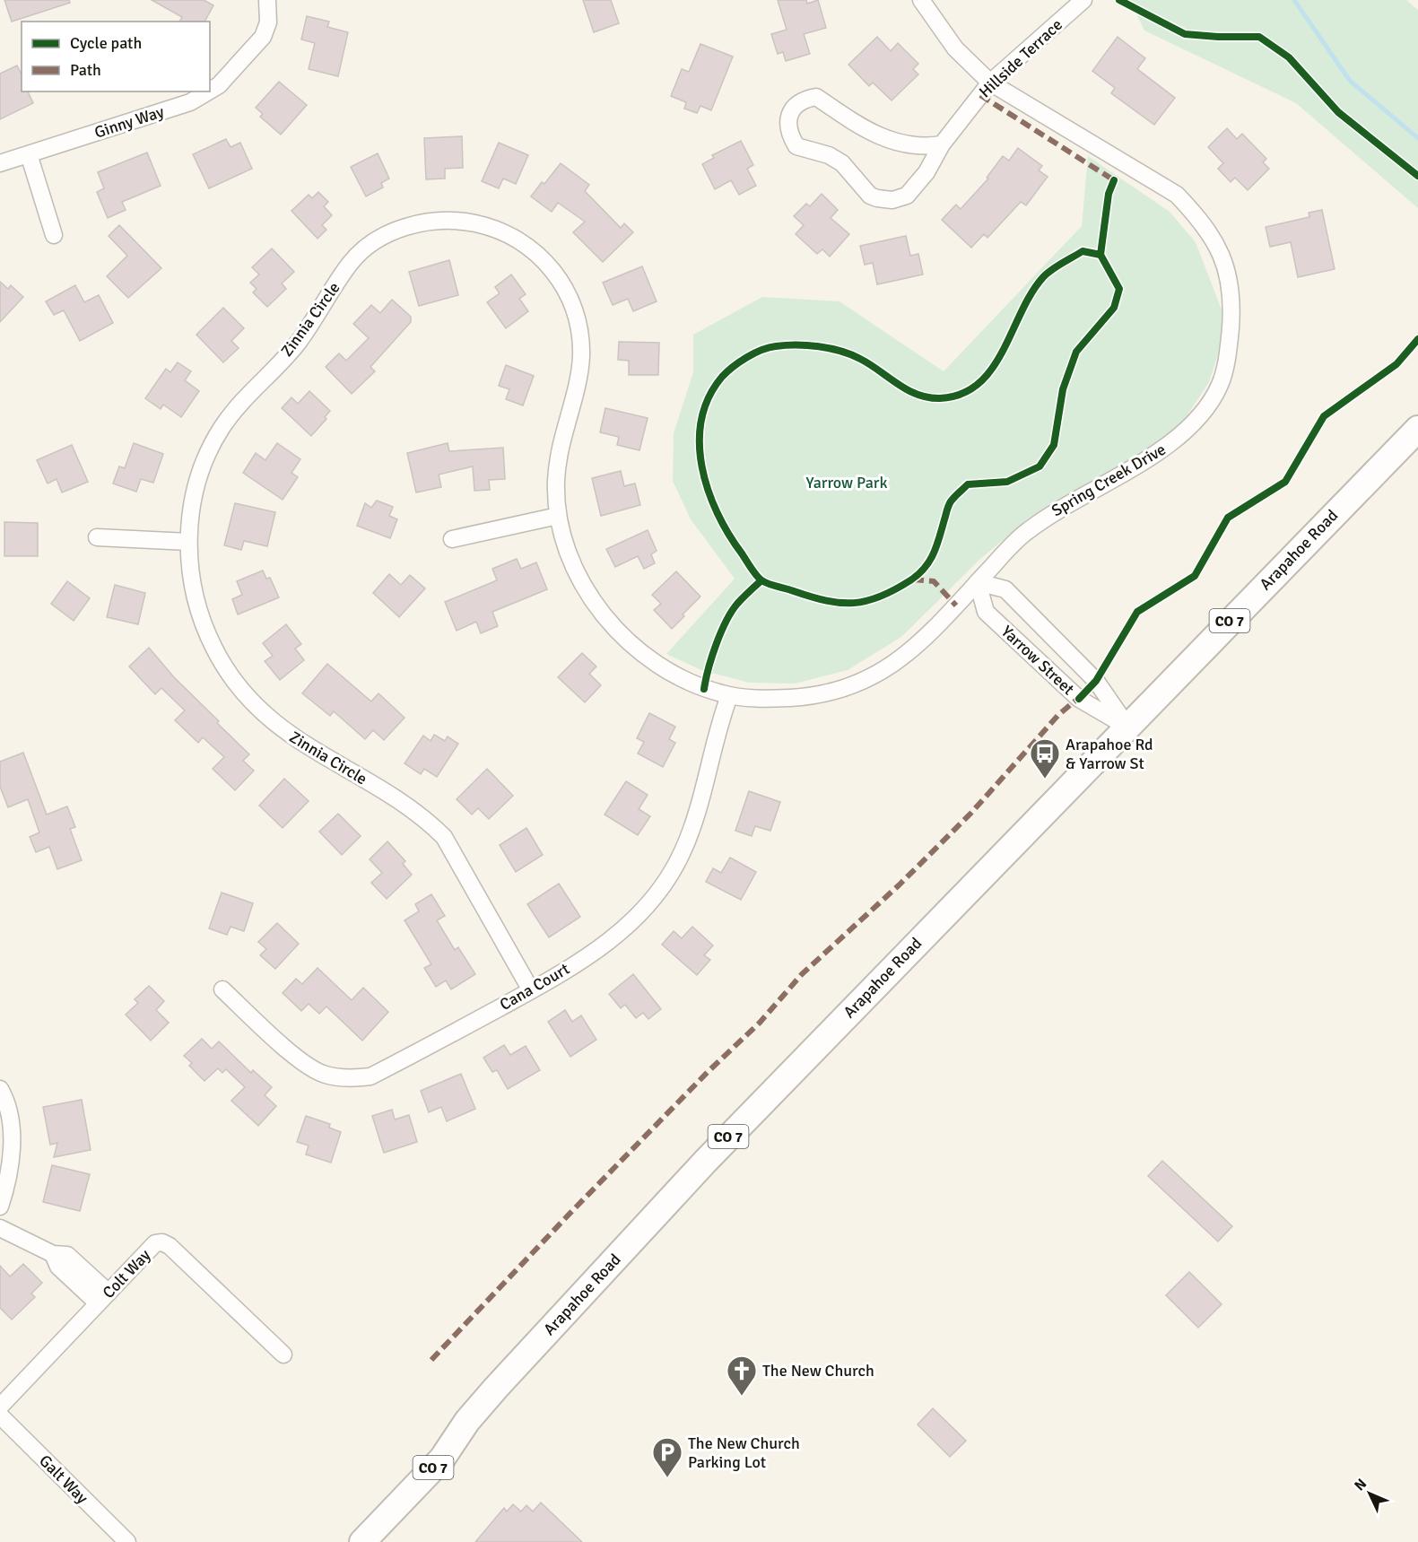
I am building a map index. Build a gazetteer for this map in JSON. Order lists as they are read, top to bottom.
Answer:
{
  "streets": {
    "main road": ["Arapahoe Road", "CO 7"],
    "street": [
      "Hillside Terrace",
      "Ginny Way",
      "Zinnia Circle",
      "Spring Creek Drive",
      "Yarrow Street",
      "Cana Court",
      "Colt Way",
      "Galt Way"
    ]
  },
  "crossings": [
    ["Hillside Terrace", "Spring Creek Drive"],
    ["Zinnia Circle", "Spring Creek Drive"],
    ["Zinnia Circle", "Cana Court"],
    ["Spring Creek Drive", "Yarrow Street"],
    ["Spring Creek Drive", "Cana Court"],
    ["Arapahoe Road", "Yarrow Street"]
  ],
  "parks": ["Yarrow Park"],
  "places": {
    "bus stop": ["Arapahoe Rd & Yarrow St"],
    "church": ["The New Church"],
    "parking": ["The New Church Parking Lot"]
  },
  "legend": ["Cycle path", "Path"],
  "north": "top left"
}
